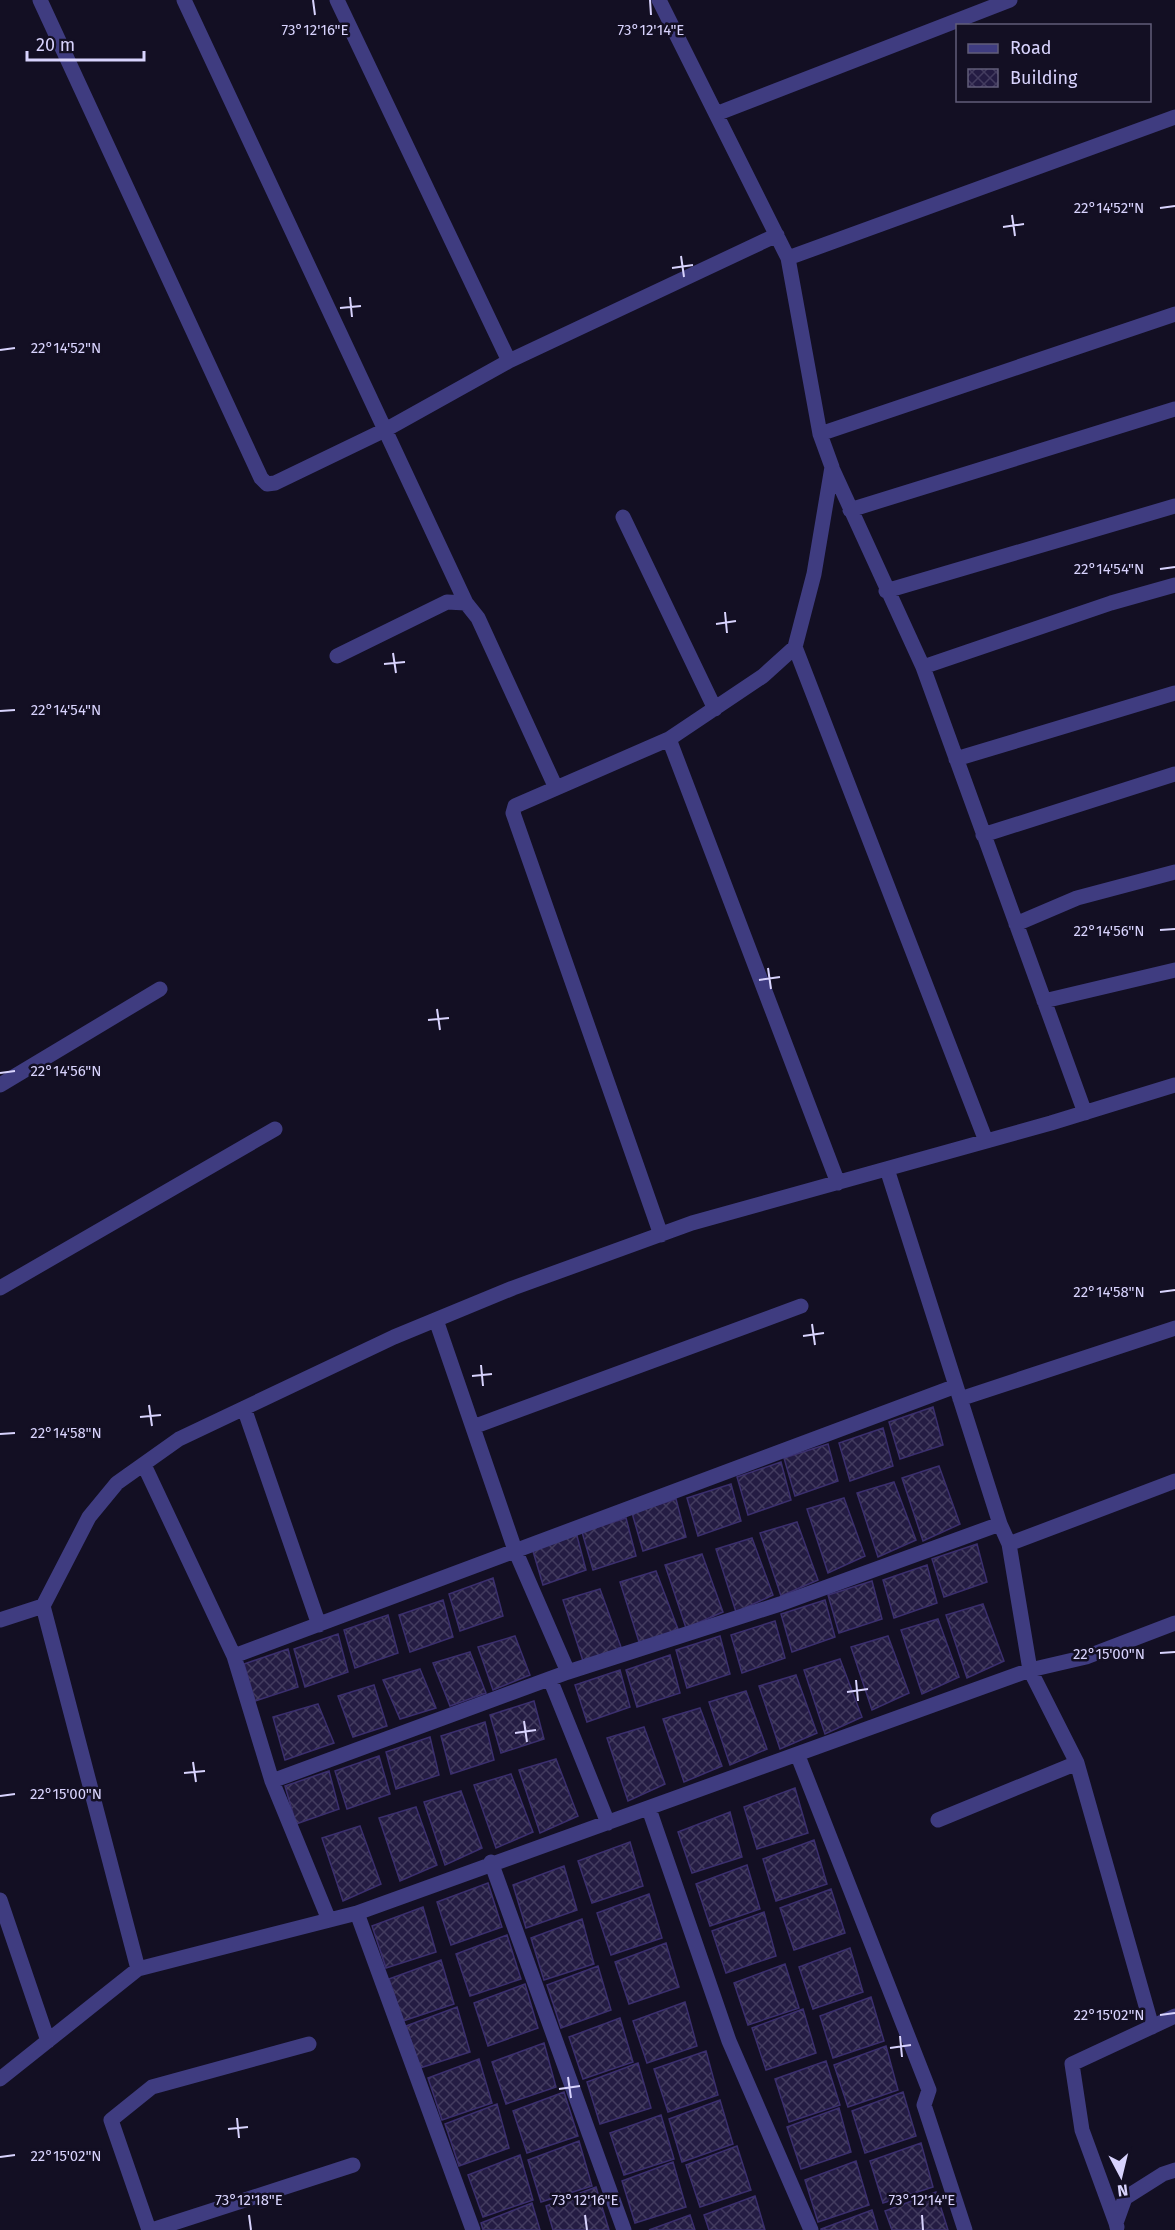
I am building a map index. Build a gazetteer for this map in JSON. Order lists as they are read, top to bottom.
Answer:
{
  "legend": ["Road", "Building"],
  "scale_bar": "20 m",
  "north": "bottom",
  "coordinates": [
    "73°12'16\"E",
    "73°12'14\"E",
    "22°14'52\"N",
    "22°14'54\"N",
    "22°14'56\"N",
    "22°14'58\"N",
    "22°15'00\"N",
    "22°15'02\"N",
    "73°12'18\"E"
  ]
}
